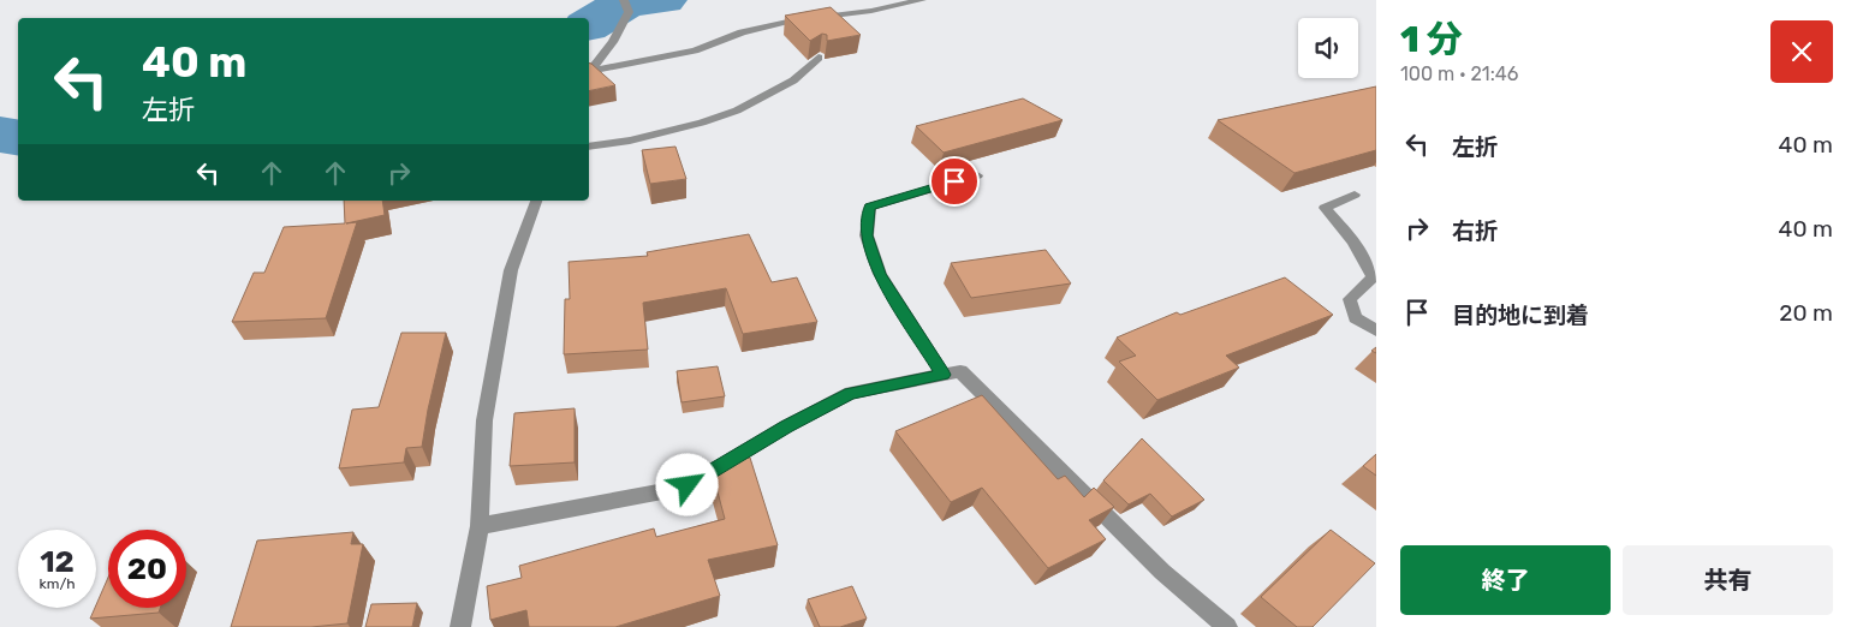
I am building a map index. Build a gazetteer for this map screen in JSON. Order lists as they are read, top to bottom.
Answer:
{
  "page": {
    "heading": ["1 分", "100 m · 21:46"],
    "turn": ["40 m", "左折"],
    "list": [
      {
        "name": "左折",
        "value": "40 m"
      },
      {
        "name": "右折",
        "value": "40 m"
      },
      {
        "name": "目的地に到着",
        "value": "20 m"
      }
    ],
    "speed": "12 km/h",
    "limit": "20",
    "buttons": ["終了", "共有"]
  }
}
